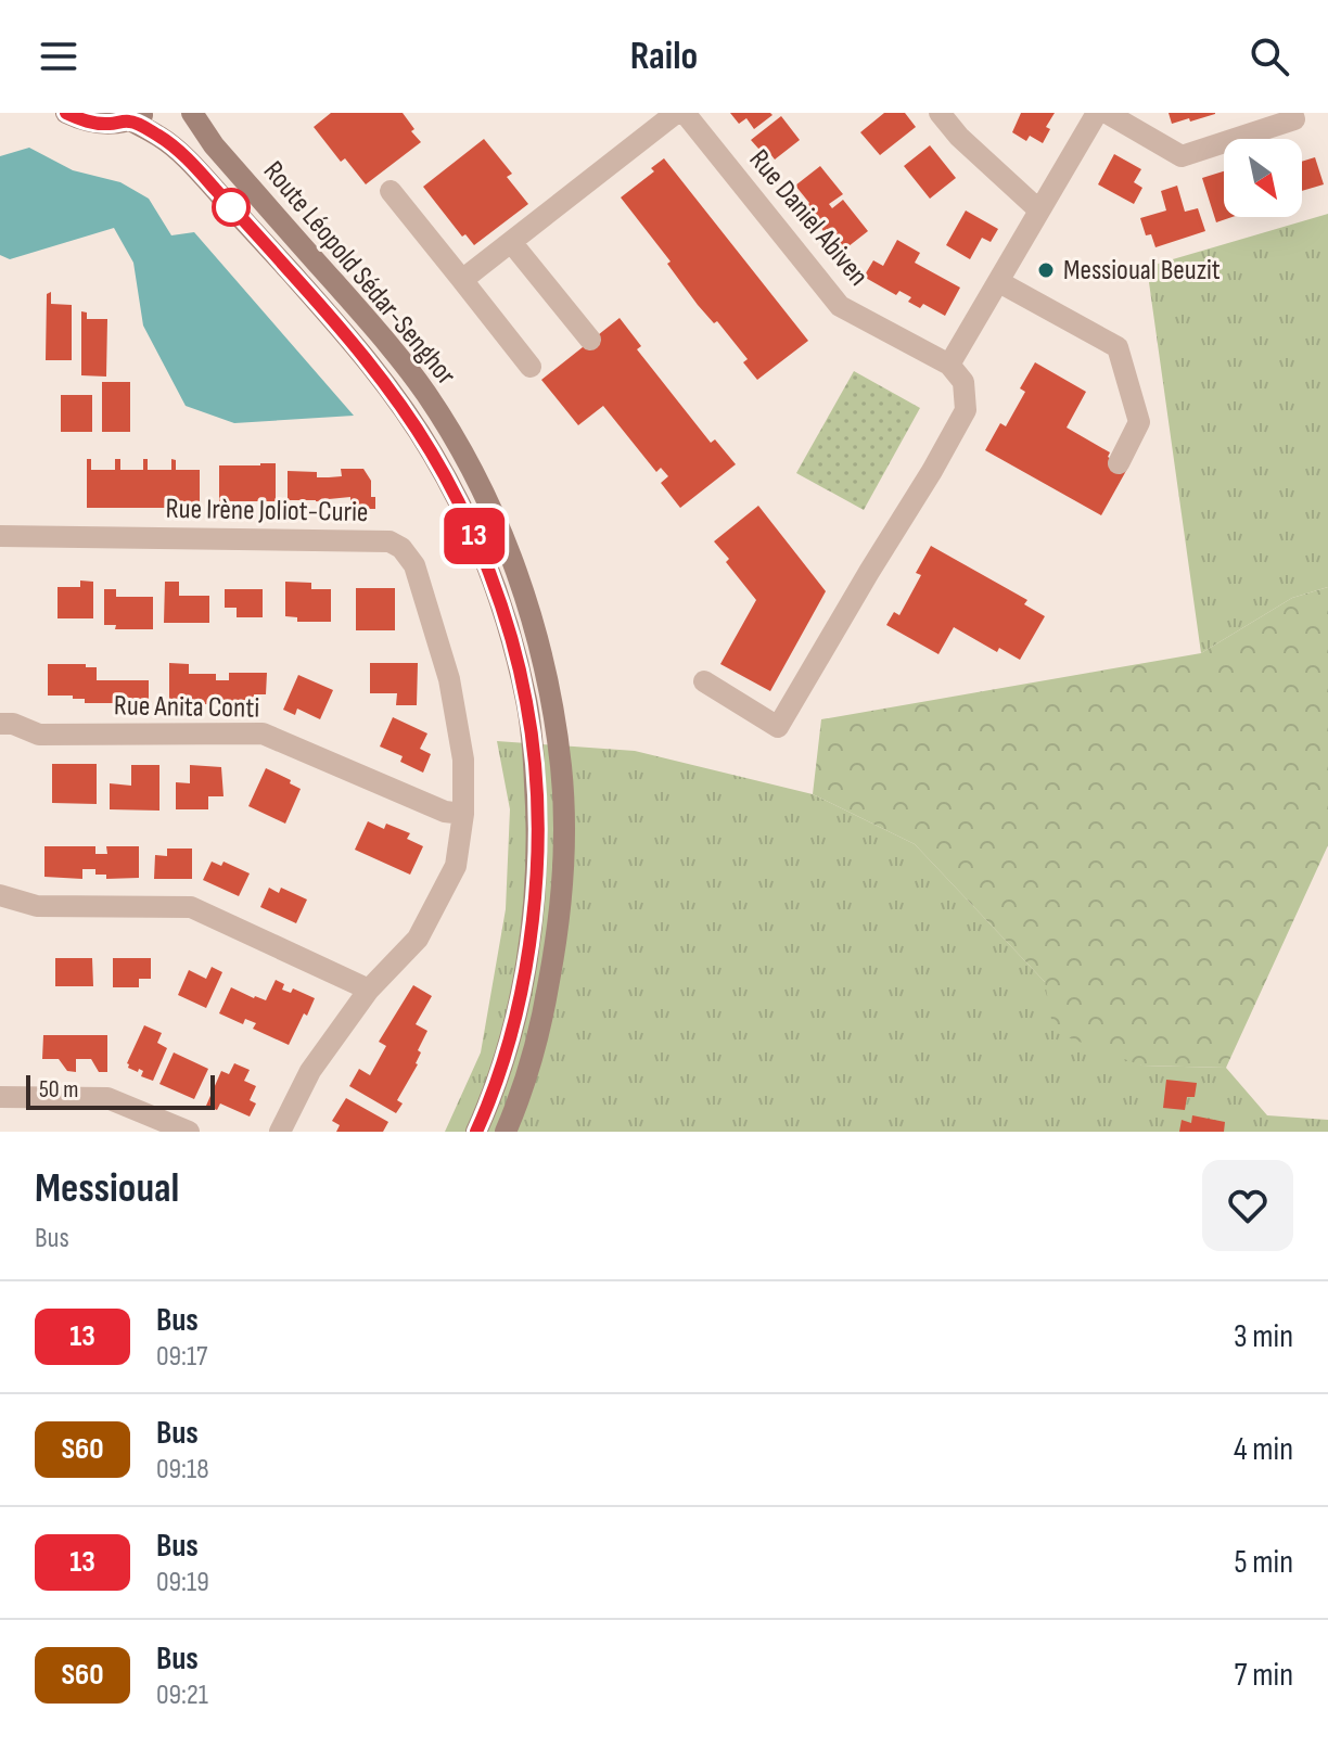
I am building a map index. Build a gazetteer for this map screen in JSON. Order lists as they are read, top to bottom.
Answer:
{
  "streets": {
    "main road": ["Route Léopold Sédar-Senghor"],
    "street": ["Rue Daniel Abiven", "Rue Irène Joliot-Curie", "Rue Anita Conti"]
  },
  "crossings": [
    ["Rue Irène Joliot-Curie", "Rue Anita Conti"]
  ],
  "places": ["Messioual Beuzit"],
  "lines": ["bus line 13"],
  "scale_bar": "50 m",
  "north": "bottom right",
  "page": {
    "header": "Railo",
    "on_map": "13",
    "scale": "50 m",
    "heading": ["Messioual", "Bus"],
    "list": [
      {
        "mark": "13",
        "name": "Bus",
        "note": "09:17",
        "value": "3 min"
      },
      {
        "mark": "S60",
        "name": "Bus",
        "note": "09:18",
        "value": "4 min"
      },
      {
        "mark": "13",
        "name": "Bus",
        "note": "09:19",
        "value": "5 min"
      },
      {
        "mark": "S60",
        "name": "Bus",
        "note": "09:21",
        "value": "7 min"
      }
    ]
  }
}
